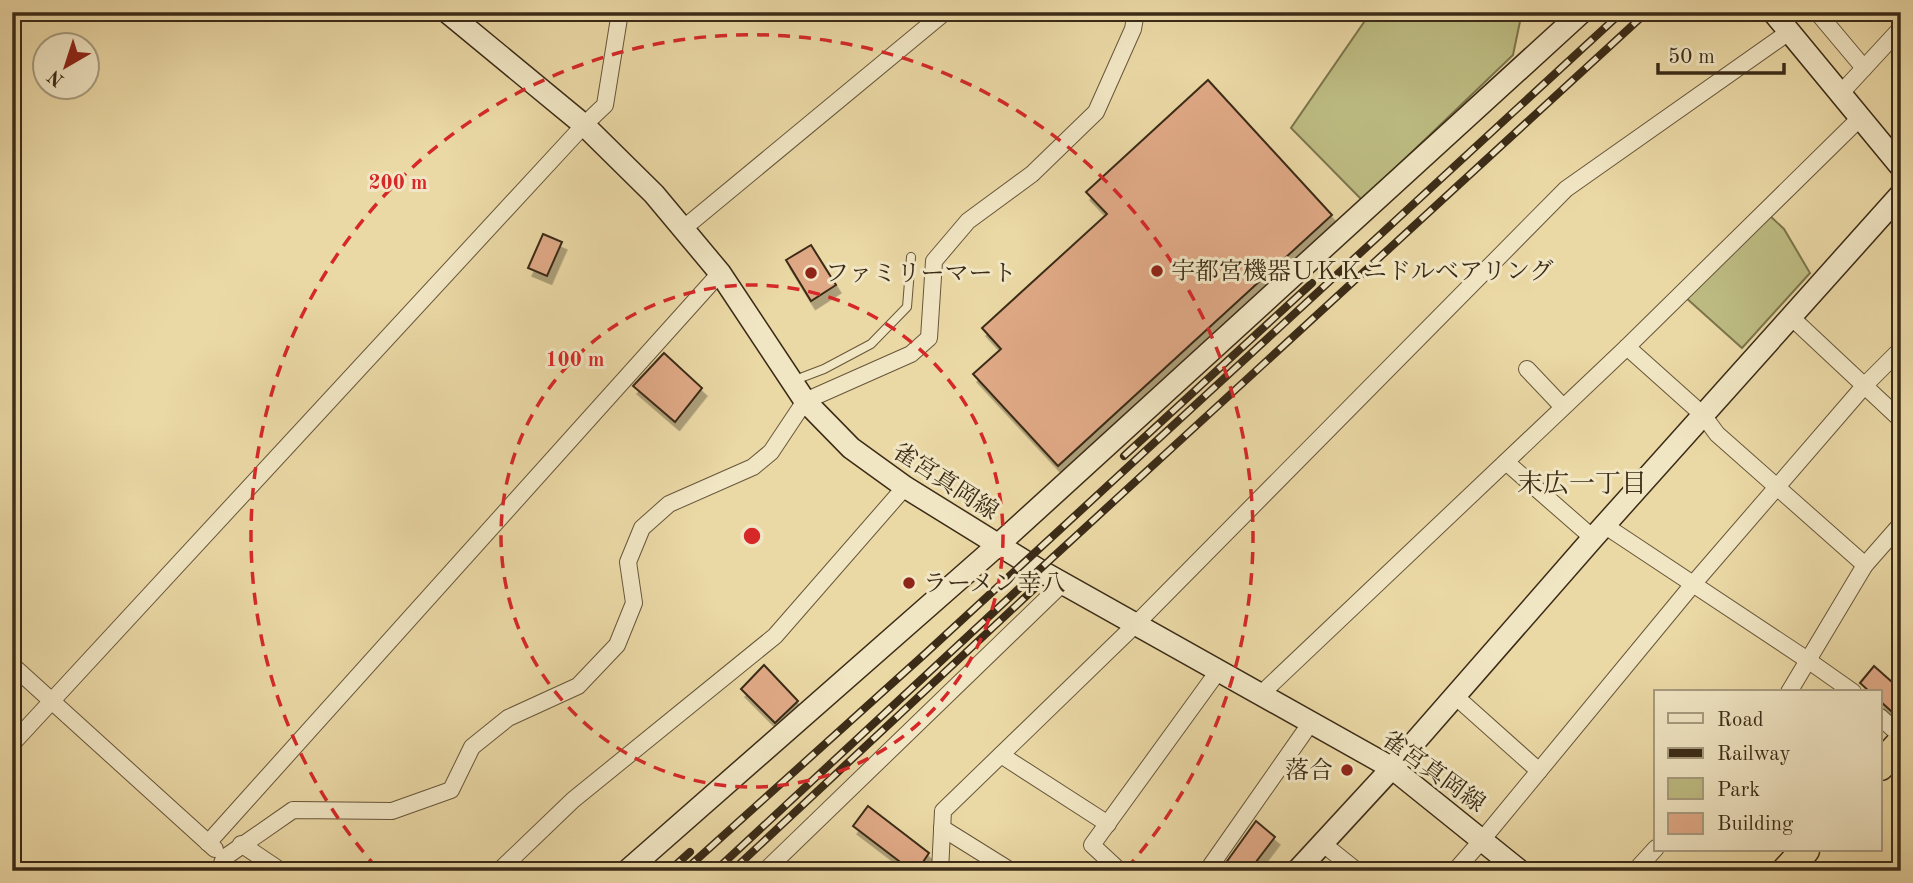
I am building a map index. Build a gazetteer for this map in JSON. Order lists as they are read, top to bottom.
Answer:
{
  "streets": {
    "street": ["雀宮真岡線"]
  },
  "districts": ["末広一丁目"],
  "places": [
    "宇都宮機器ＵＫＫニドルベアリング",
    "ファミリーマート",
    "ラーメン幸八",
    "落合"
  ],
  "legend": [
    "Road",
    "Railway",
    "Park",
    "Building"
  ],
  "scale_bar": "50 m",
  "north": "bottom left",
  "rings": ["200 m", "100 m"]
}
